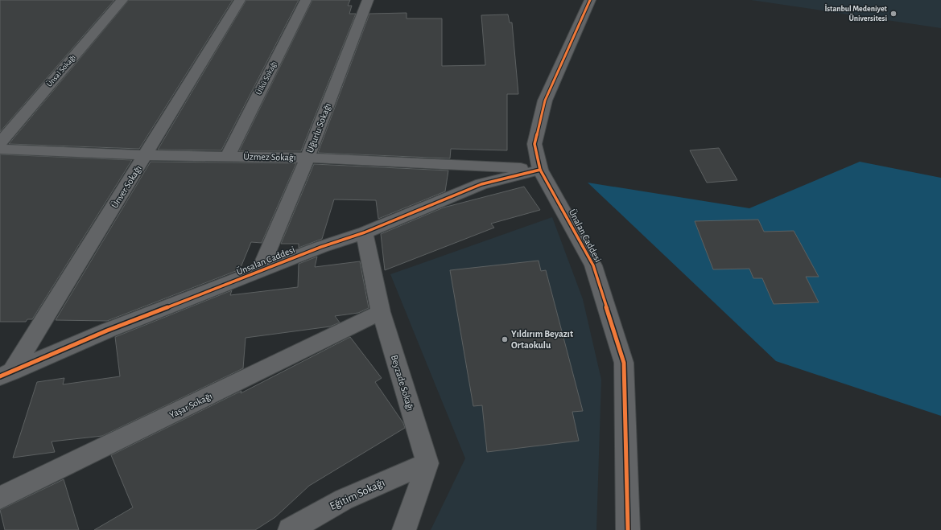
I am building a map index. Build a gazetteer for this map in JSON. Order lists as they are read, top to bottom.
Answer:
{
  "streets": {
    "street": [
      "Ünsal Sokağı",
      "Ülkü Sokağı",
      "Uğurlu Sokağı",
      "Üzmez Sokağı",
      "Ünver Sokağı",
      "Ünalan Caddesi",
      "Ünsalan Caddesi",
      "Beyzade Sokağı",
      "Yaşar Sokağı",
      "Eğitim Sokağı"
    ]
  },
  "crossings": [
    ["Ülkü Sokağı", "Üzmez Sokağı"],
    ["Uğurlu Sokağı", "Üzmez Sokağı"],
    ["Uğurlu Sokağı", "Ünsalan Caddesi"],
    ["Üzmez Sokağı", "Ünver Sokağı"],
    ["Üzmez Sokağı", "Ünalan Caddesi"],
    ["Üzmez Sokağı", "Ünsalan Caddesi"],
    ["Ünver Sokağı", "Ünsalan Caddesi"],
    ["Ünalan Caddesi", "Ünsalan Caddesi"],
    ["Ünsalan Caddesi", "Beyzade Sokağı"],
    ["Beyzade Sokağı", "Yaşar Sokağı"],
    ["Beyzade Sokağı", "Eğitim Sokağı"]
  ],
  "places": ["İstanbul Medeniyet Üniversitesi", "Yıldırım Beyazıt Ortaokulu"]
}
